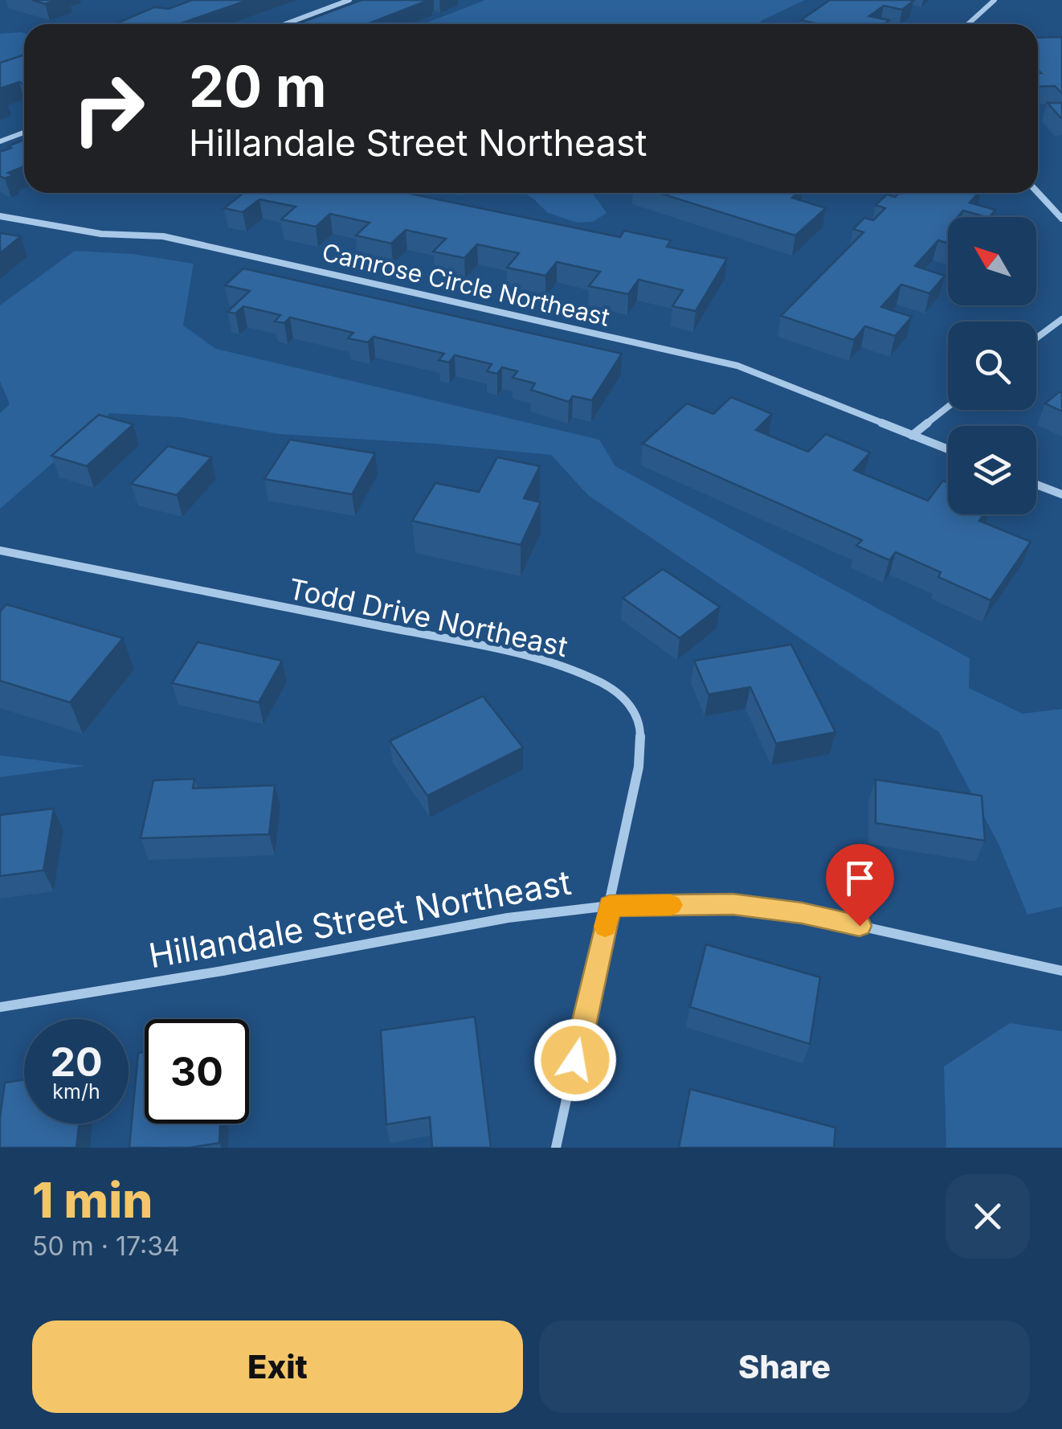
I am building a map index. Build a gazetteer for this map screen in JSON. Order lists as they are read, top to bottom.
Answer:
{
  "streets": {
    "street": ["Camrose Circle Northeast", "Todd Drive Northeast", "Hillandale Street Northeast"]
  },
  "crossings": [
    ["Todd Drive Northeast", "Hillandale Street Northeast"]
  ],
  "north": "top left",
  "page": {
    "turn": ["20 m", "Hillandale Street Northeast"],
    "speed": "20 km/h",
    "limit": "30",
    "heading": ["1 min", "50 m · 17:34"],
    "buttons": ["Exit", "Share"]
  }
}
